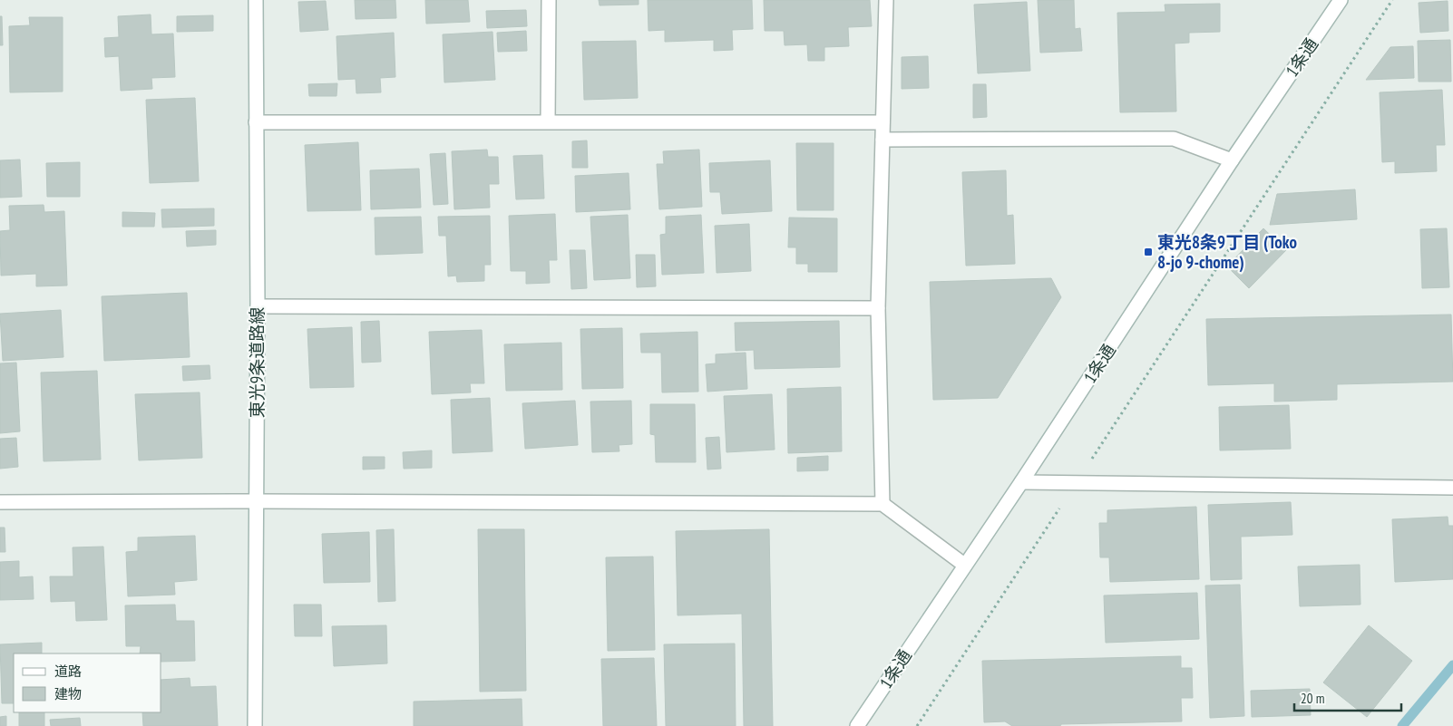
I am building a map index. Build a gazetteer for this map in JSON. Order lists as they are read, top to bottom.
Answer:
{
  "streets": {
    "street": ["1条通", "東光9条道路線"]
  },
  "places": {
    "transit": ["東光8条9丁目 (Toko 8-jo 9-chome)"]
  },
  "legend": ["道路", "建物"],
  "scale_bar": "20 m"
}
